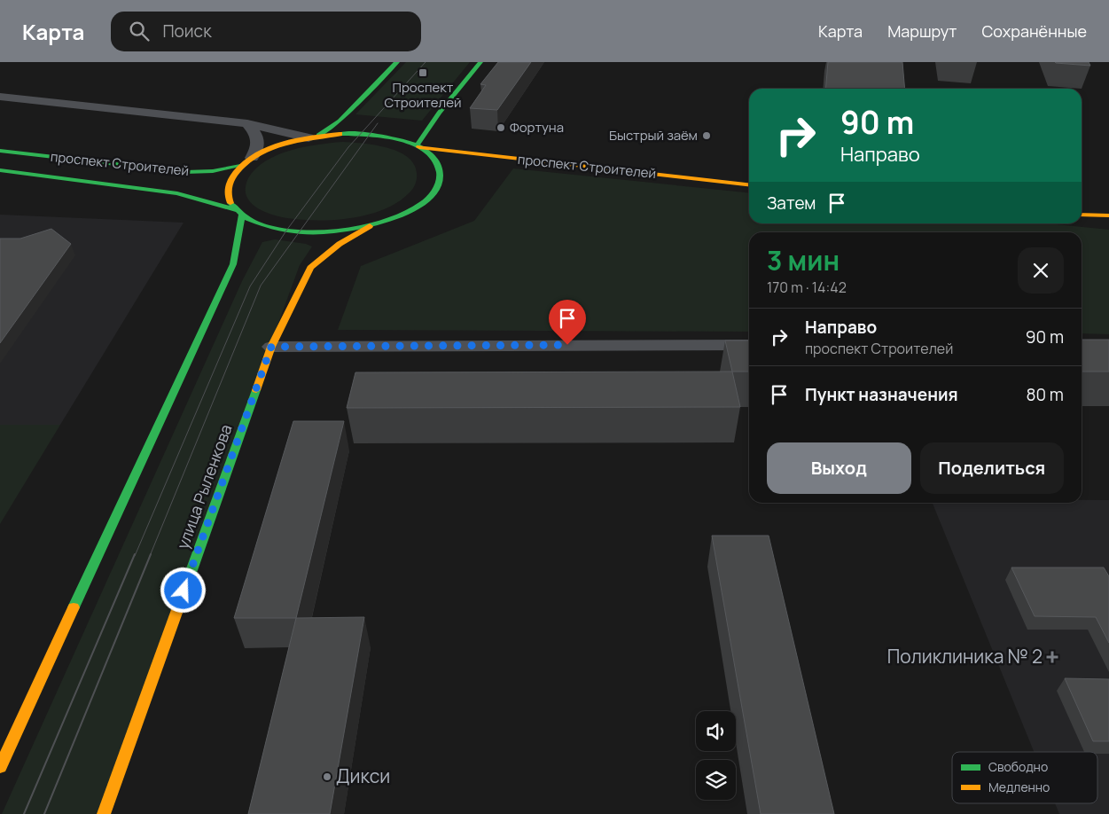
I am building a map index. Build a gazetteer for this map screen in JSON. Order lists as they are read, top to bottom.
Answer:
{
  "streets": {
    "main road": ["проспект Строителей", "улица Рыленкова"]
  },
  "crossings": [
    ["проспект Строителей", "улица Рыленкова"]
  ],
  "places": {
    "transit": ["Проспект Строителей"],
    "other": ["Фортуна", "Быстрый заём", "Дикси"],
    "health": ["Поликлиника № 2"]
  },
  "legend": ["Свободно", "Медленно"],
  "page": {
    "header": "Карта",
    "search": "Поиск",
    "nav": ["Карта", "Маршрут", "Сохранённые"],
    "turn": ["90 m", "Направо"],
    "then": "Затем",
    "heading": ["3 мин", "170 m · 14:42"],
    "list": [
      {
        "name": "Направо",
        "note": "проспект Строителей",
        "value": "90 m"
      },
      {
        "name": "Пункт назначения",
        "value": "80 m"
      }
    ],
    "buttons": ["Выход", "Поделиться"]
  }
}
